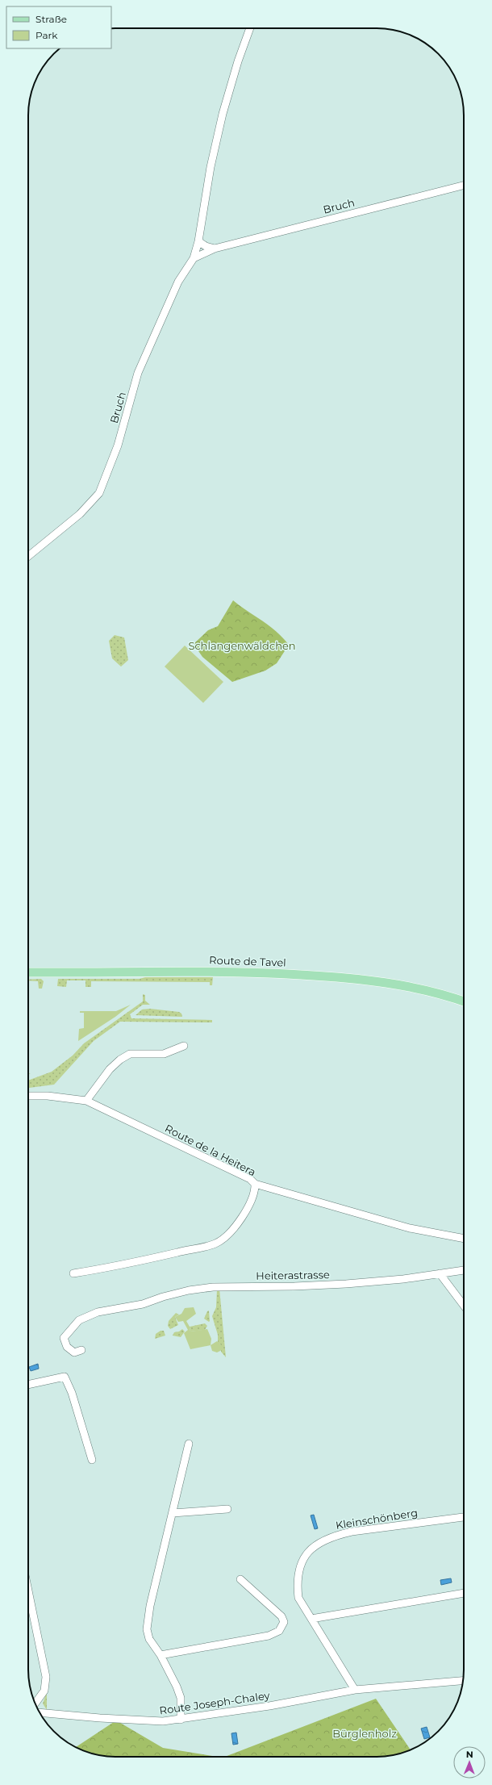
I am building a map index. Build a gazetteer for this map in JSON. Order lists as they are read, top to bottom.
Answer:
{
  "streets": {
    "main road": ["Route de Tavel"],
    "street": [
      "Bruch",
      "Route de la Heitera",
      "Heiterastrasse",
      "Kleinschönberg",
      "Route Joseph-Chaley"
    ]
  },
  "crossings": [
    ["Kleinschönberg", "Route Joseph-Chaley"]
  ],
  "parks": ["Schlangenwäldchen", "Bürglenholz"],
  "legend": ["Straße", "Park"],
  "north": "top"
}
